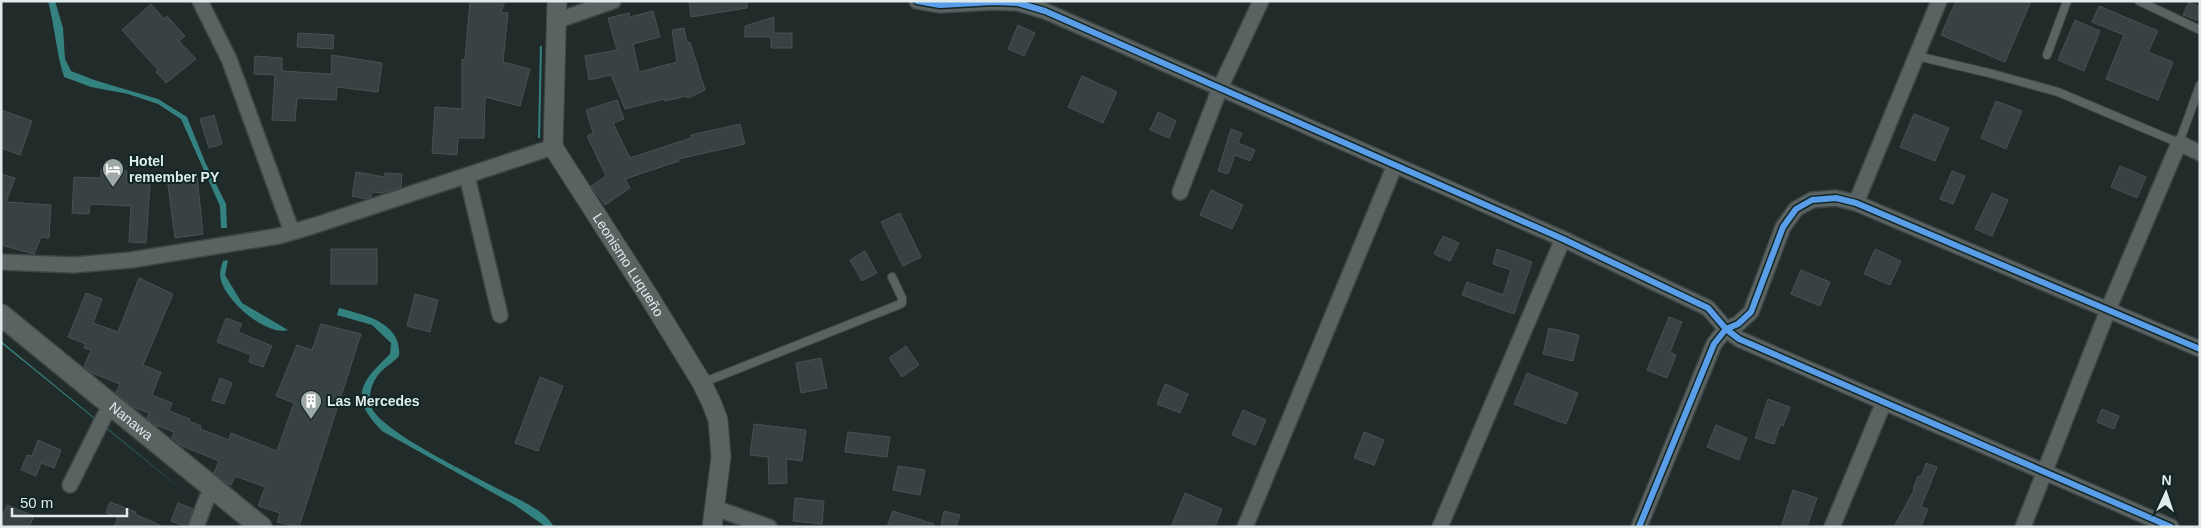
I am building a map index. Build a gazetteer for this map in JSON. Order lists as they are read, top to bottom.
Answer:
{
  "streets": {
    "main road": ["Nanawa"],
    "street": ["Leonismo Luqueño"]
  },
  "places": {
    "hotel": ["Hotel remember PY"],
    "building": ["Las Mercedes"]
  },
  "scale_bar": "50 m",
  "north": "top"
}
